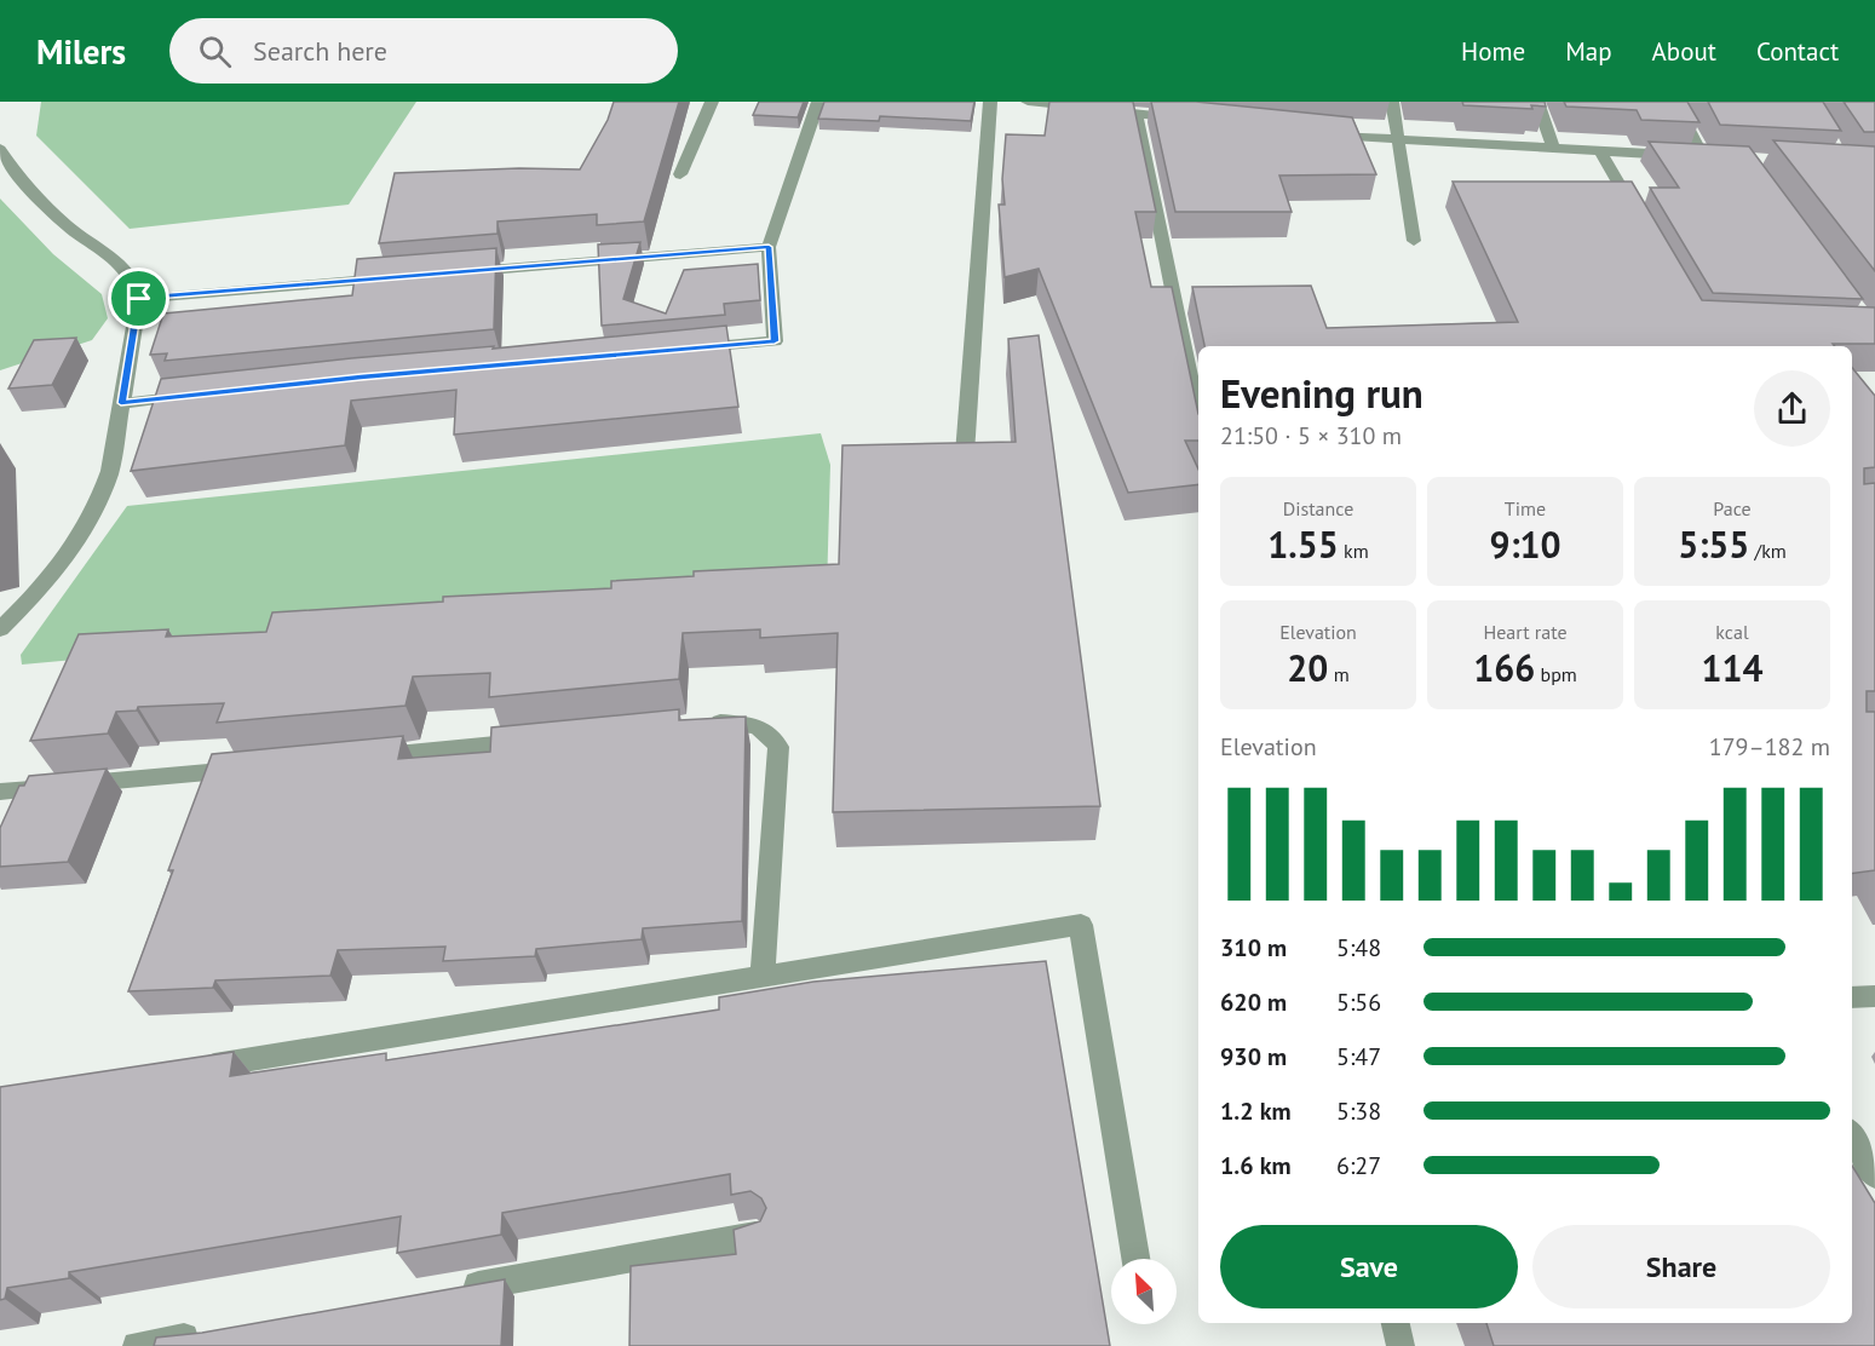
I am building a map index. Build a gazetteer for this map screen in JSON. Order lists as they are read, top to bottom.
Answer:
{
  "north": "top left",
  "page": {
    "header": "Milers",
    "search": "Search here",
    "nav": [
      "Home",
      "Map",
      "About",
      "Contact"
    ],
    "heading": ["Evening run", "21:50 · 5 × 310 m"],
    "stats": [
      ["Distance", "1.55 km"],
      ["Time", "9:10"],
      ["Pace", "5:55 /km"],
      ["Elevation", "20 m"],
      ["Heart rate", "166 bpm"],
      ["kcal", "114"]
    ],
    "chart": ["Elevation", "179–182 m"],
    "list": [
      {
        "name": "310 m",
        "note": "5:48"
      },
      {
        "name": "620 m",
        "note": "5:56"
      },
      {
        "name": "930 m",
        "note": "5:47"
      },
      {
        "name": "1.2 km",
        "note": "5:38"
      },
      {
        "name": "1.6 km",
        "note": "6:27"
      }
    ],
    "buttons": ["Save", "Share"]
  }
}
